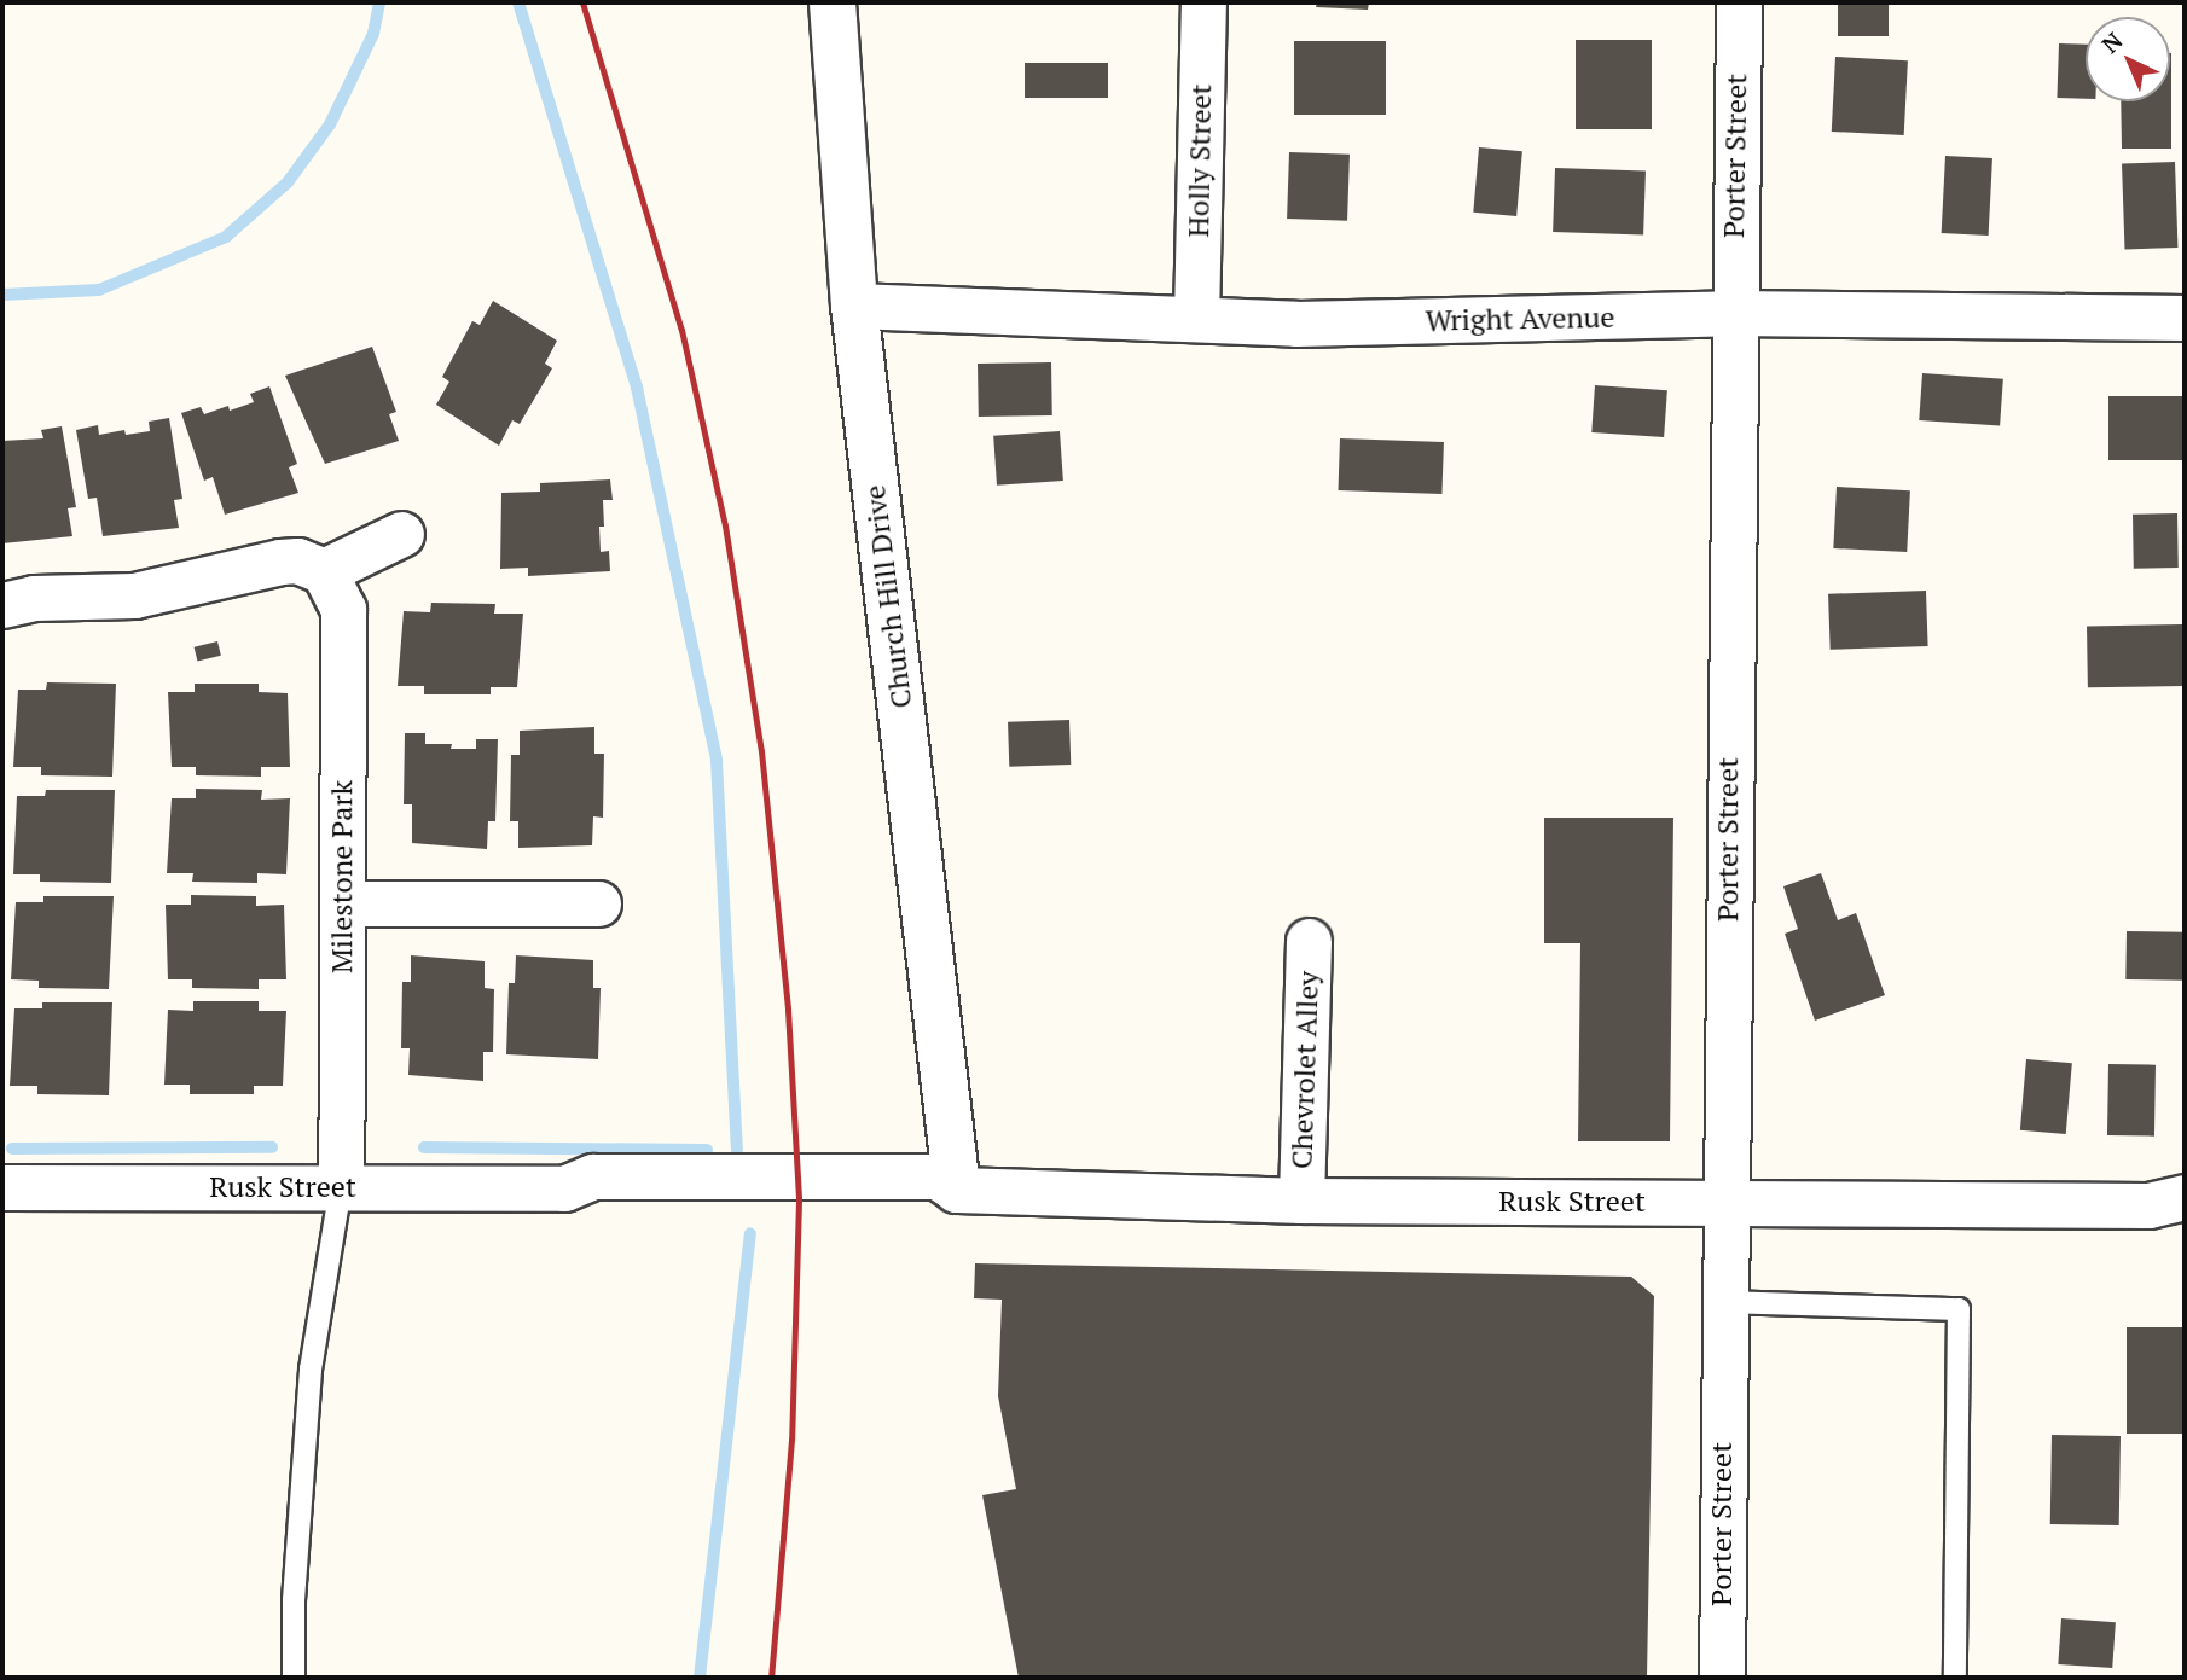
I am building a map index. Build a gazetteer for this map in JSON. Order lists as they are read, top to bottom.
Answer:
{
  "streets": {
    "street": [
      "Porter Street",
      "Holly Street",
      "Wright Avenue",
      "Church Hill Drive",
      "Milestone Park",
      "Chevrolet Alley",
      "Rusk Street"
    ]
  },
  "crossings": [
    ["Porter Street", "Wright Avenue"],
    ["Porter Street", "Rusk Street"],
    ["Holly Street", "Wright Avenue"],
    ["Wright Avenue", "Church Hill Drive"],
    ["Church Hill Drive", "Rusk Street"],
    ["Milestone Park", "Rusk Street"],
    ["Chevrolet Alley", "Rusk Street"]
  ],
  "north": "top left"
}
